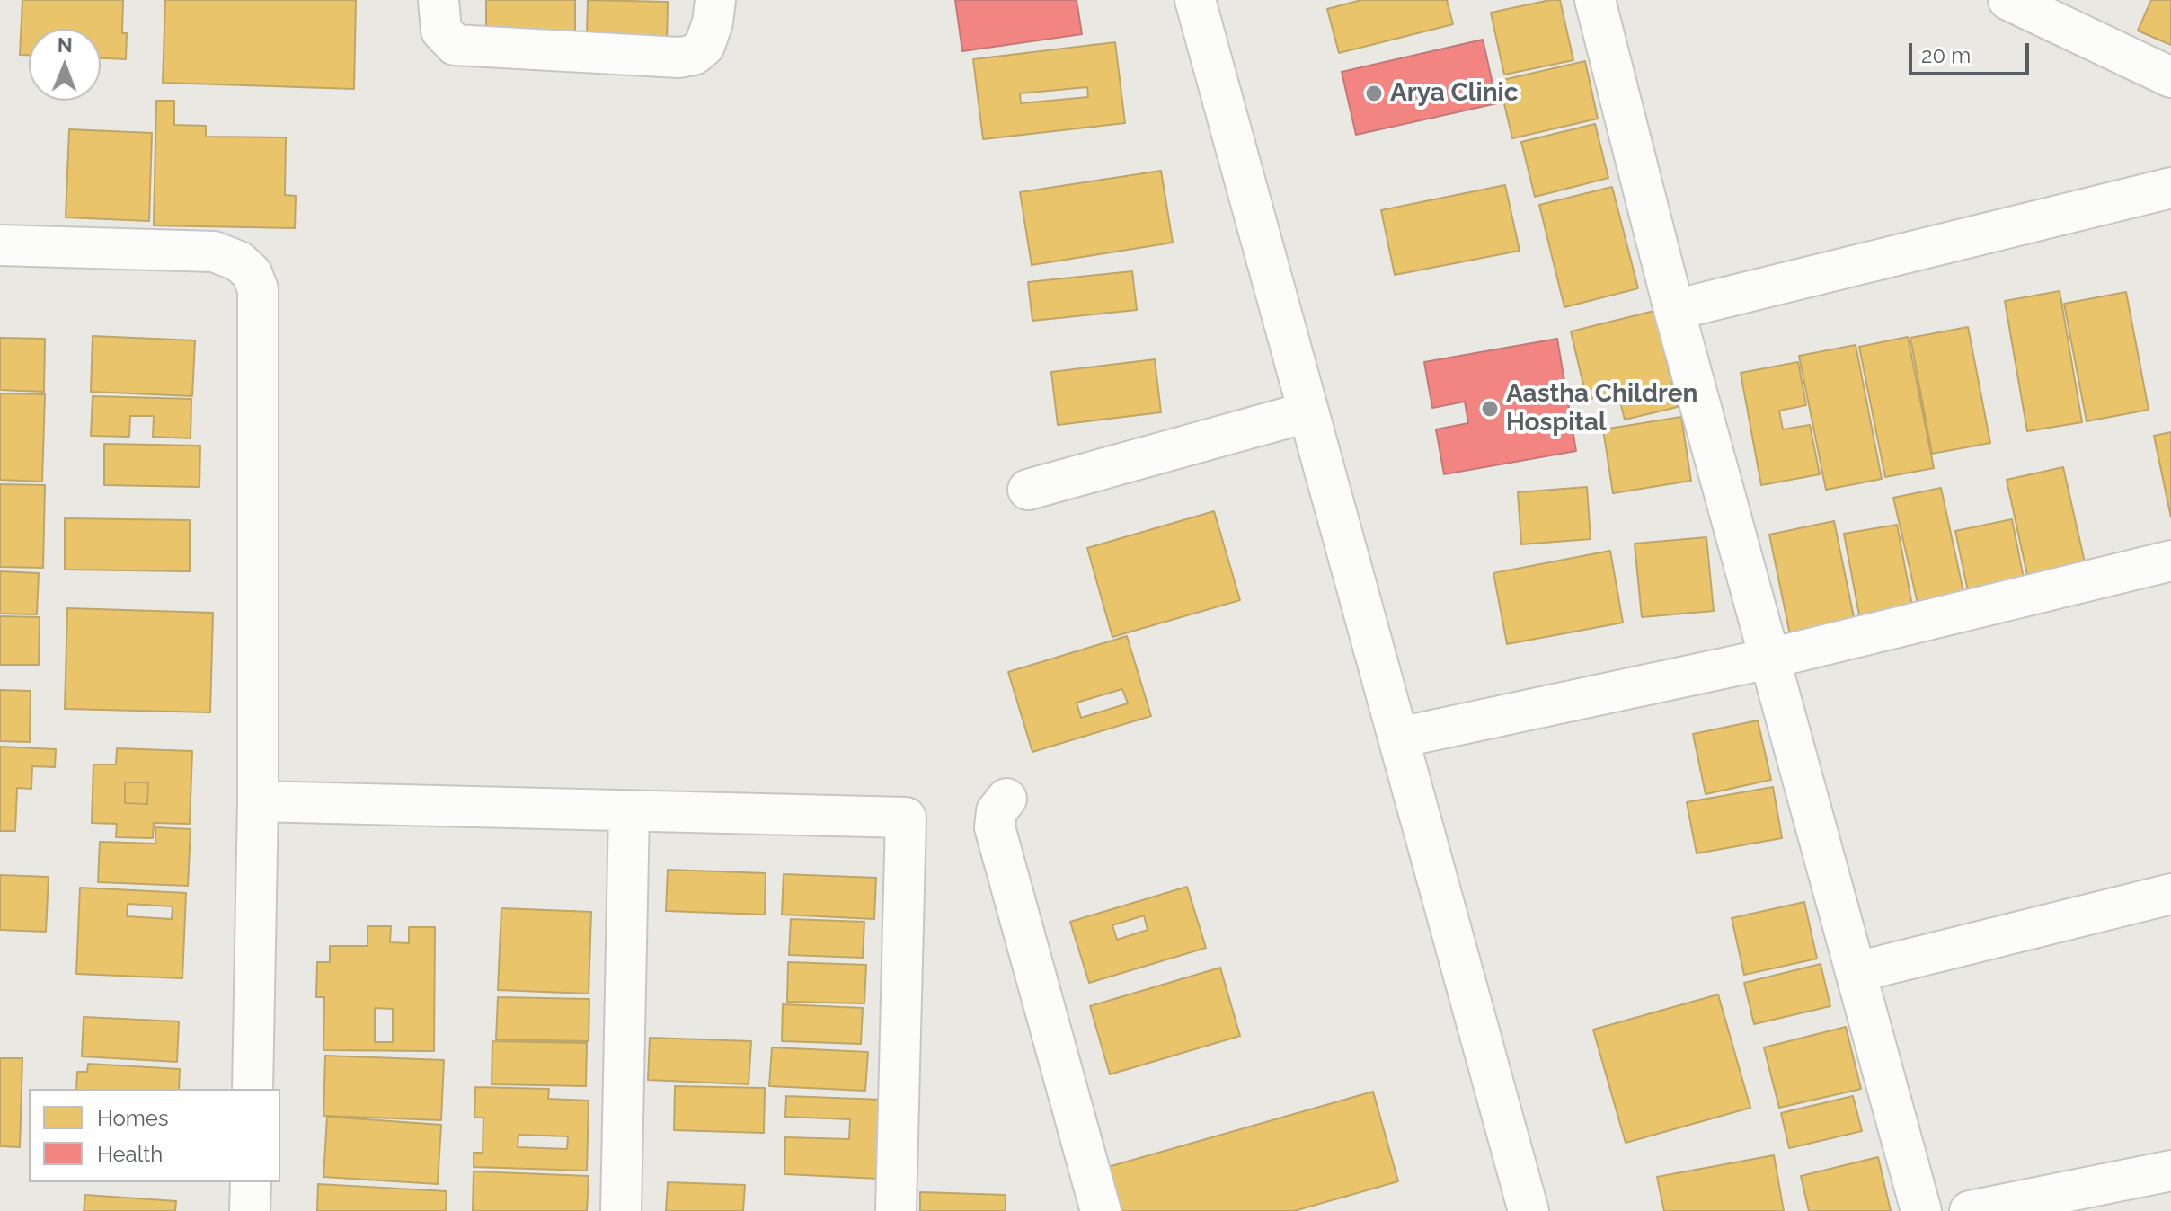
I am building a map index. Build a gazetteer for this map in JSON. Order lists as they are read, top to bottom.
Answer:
{
  "places": ["Arya Clinic", "Aastha Children Hospital"],
  "legend": ["Homes", "Health"],
  "scale_bar": "20 m",
  "north": "top"
}
